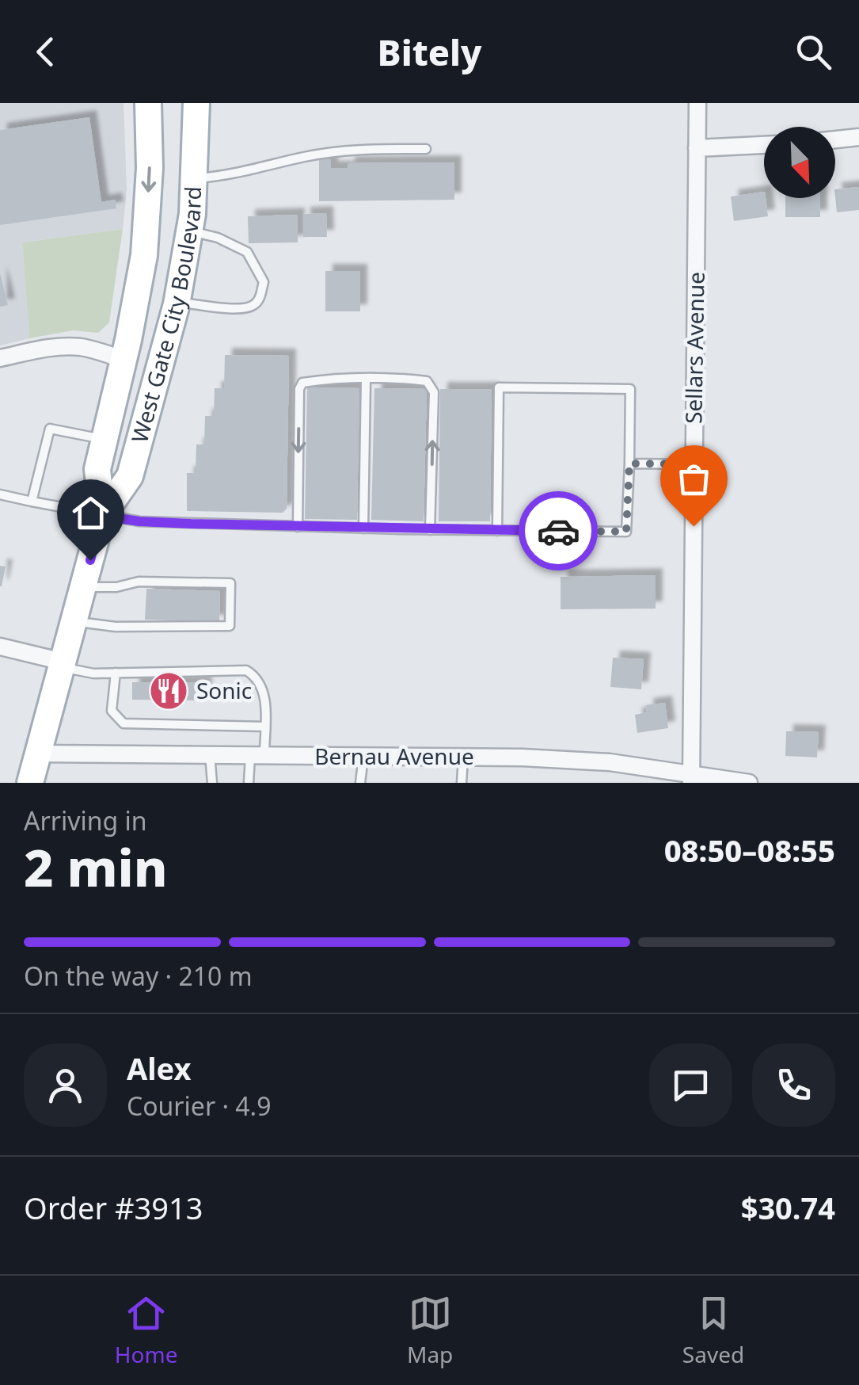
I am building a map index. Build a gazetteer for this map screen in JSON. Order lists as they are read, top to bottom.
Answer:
{
  "streets": {
    "main road": ["West Gate City Boulevard"],
    "street": ["Sellars Avenue", "Bernau Avenue"]
  },
  "crossings": [
    ["West Gate City Boulevard", "Bernau Avenue"],
    ["Sellars Avenue", "Bernau Avenue"]
  ],
  "places": {
    "restaurant": ["Sonic"]
  },
  "north": "bottom right",
  "page": {
    "header": "Bitely",
    "heading": ["2 min", "Arriving in", "08:50–08:55"],
    "panel": [
      "Alex",
      "Courier · 4.9",
      "Order #3913",
      "$30.74"
    ],
    "bar": "On the way · 210 m",
    "tabs": ["Home", "Map", "Saved"]
  }
}
